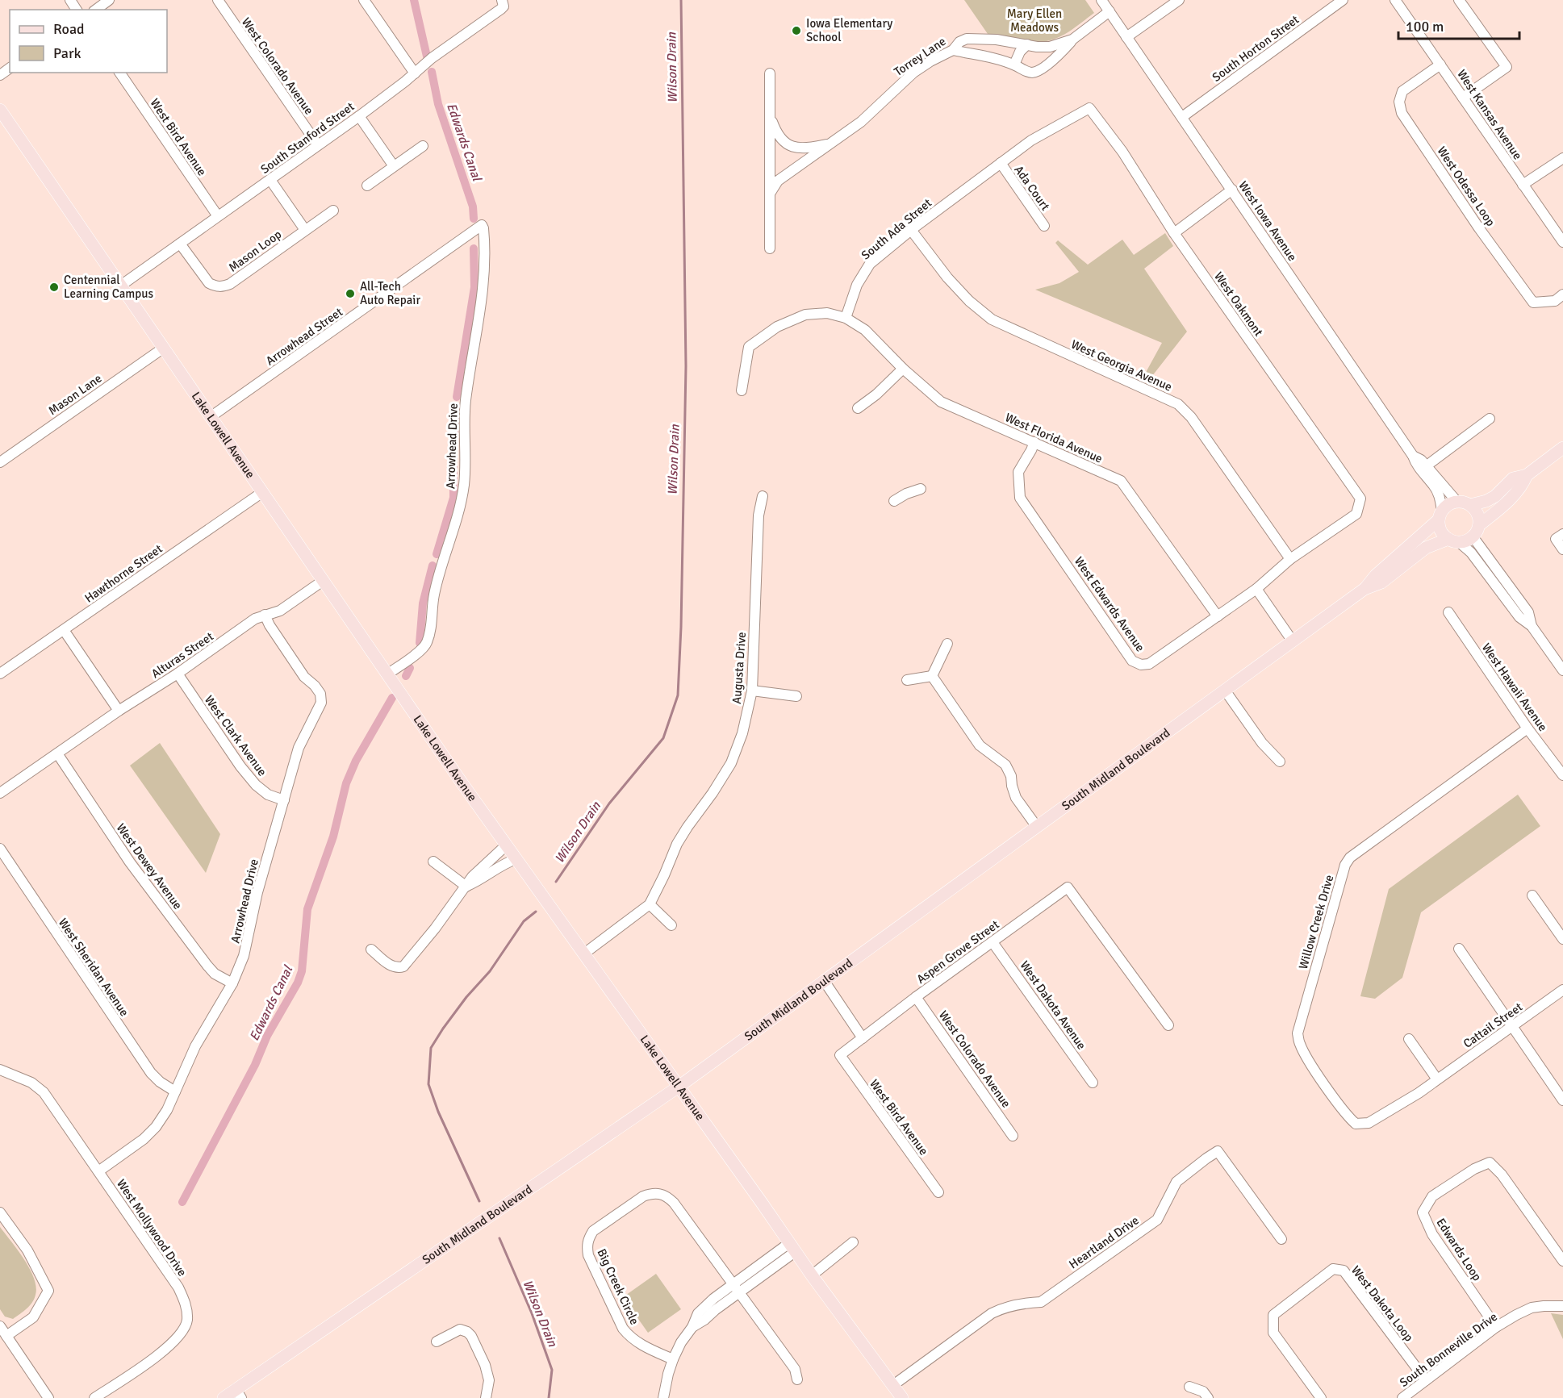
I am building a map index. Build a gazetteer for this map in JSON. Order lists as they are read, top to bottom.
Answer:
{
  "streets": {
    "main road": ["Lake Lowell Avenue", "South Midland Boulevard"],
    "street": [
      "South Horton Street",
      "Torrey Lane",
      "West Colorado Avenue",
      "West Kansas Avenue",
      "West Bird Avenue",
      "South Stanford Street",
      "West Odessa Loop",
      "Ada Court",
      "West Iowa Avenue",
      "South Ada Street",
      "Mason Loop",
      "West Oakmont",
      "Arrowhead Street",
      "West Georgia Avenue",
      "Mason Lane",
      "West Florida Avenue",
      "Arrowhead Drive",
      "Hawthorne Street",
      "West Edwards Avenue",
      "Alturas Street",
      "Augusta Drive",
      "West Hawaii Avenue",
      "West Clark Avenue",
      "West Dewey Avenue",
      "Willow Creek Drive",
      "Aspen Grove Street",
      "West Sheridan Avenue",
      "West Dakota Avenue",
      "Cattail Street",
      "West Mollywood Drive",
      "Heartland Drive",
      "Edwards Loop",
      "Big Creek Circle",
      "West Dakota Loop",
      "South Bonneville Drive"
    ]
  },
  "crossings": [
    ["South Horton Street", "West Iowa Avenue"],
    ["Torrey Lane", "West Iowa Avenue"],
    ["West Colorado Avenue", "South Stanford Street"],
    ["West Colorado Avenue", "Aspen Grove Street"],
    ["West Kansas Avenue", "West Odessa Loop"],
    ["West Bird Avenue", "South Stanford Street"],
    ["West Bird Avenue", "Aspen Grove Street"],
    ["South Stanford Street", "Mason Loop"],
    ["South Stanford Street", "Lake Lowell Avenue"],
    ["Ada Court", "South Ada Street"],
    ["West Iowa Avenue", "South Midland Boulevard"],
    ["South Ada Street", "West Oakmont"],
    ["South Ada Street", "West Georgia Avenue"],
    ["South Ada Street", "West Florida Avenue"],
    ["West Oakmont", "West Edwards Avenue"],
    ["Arrowhead Street", "Lake Lowell Avenue"],
    ["Arrowhead Street", "Arrowhead Drive"],
    ["West Georgia Avenue", "West Edwards Avenue"],
    ["Mason Lane", "Lake Lowell Avenue"],
    ["Lake Lowell Avenue", "Arrowhead Drive"],
    ["Lake Lowell Avenue", "Hawthorne Street"],
    ["Lake Lowell Avenue", "Alturas Street"],
    ["Lake Lowell Avenue", "Augusta Drive"],
    ["Lake Lowell Avenue", "South Midland Boulevard"],
    ["Lake Lowell Avenue", "Heartland Drive"],
    ["West Florida Avenue", "West Edwards Avenue"],
    ["Arrowhead Drive", "Alturas Street"],
    ["Arrowhead Drive", "West Clark Avenue"],
    ["Arrowhead Drive", "West Dewey Avenue"],
    ["Arrowhead Drive", "West Sheridan Avenue"],
    ["Arrowhead Drive", "West Mollywood Drive"],
    ["Alturas Street", "West Clark Avenue"],
    ["Alturas Street", "West Dewey Avenue"],
    ["West Hawaii Avenue", "Willow Creek Drive"],
    ["Willow Creek Drive", "Cattail Street"],
    ["Aspen Grove Street", "West Dakota Avenue"],
    ["Edwards Loop", "South Bonneville Drive"],
    ["West Dakota Loop", "South Bonneville Drive"]
  ],
  "water": ["Wilson Drain", "Edwards Canal"],
  "parks": ["Mary Ellen Meadows"],
  "places": ["Iowa Elementary School", "Centennial Learning Campus", "All-Tech Auto Repair"],
  "legend": ["Road", "Park"],
  "scale_bar": "100 m"
}
